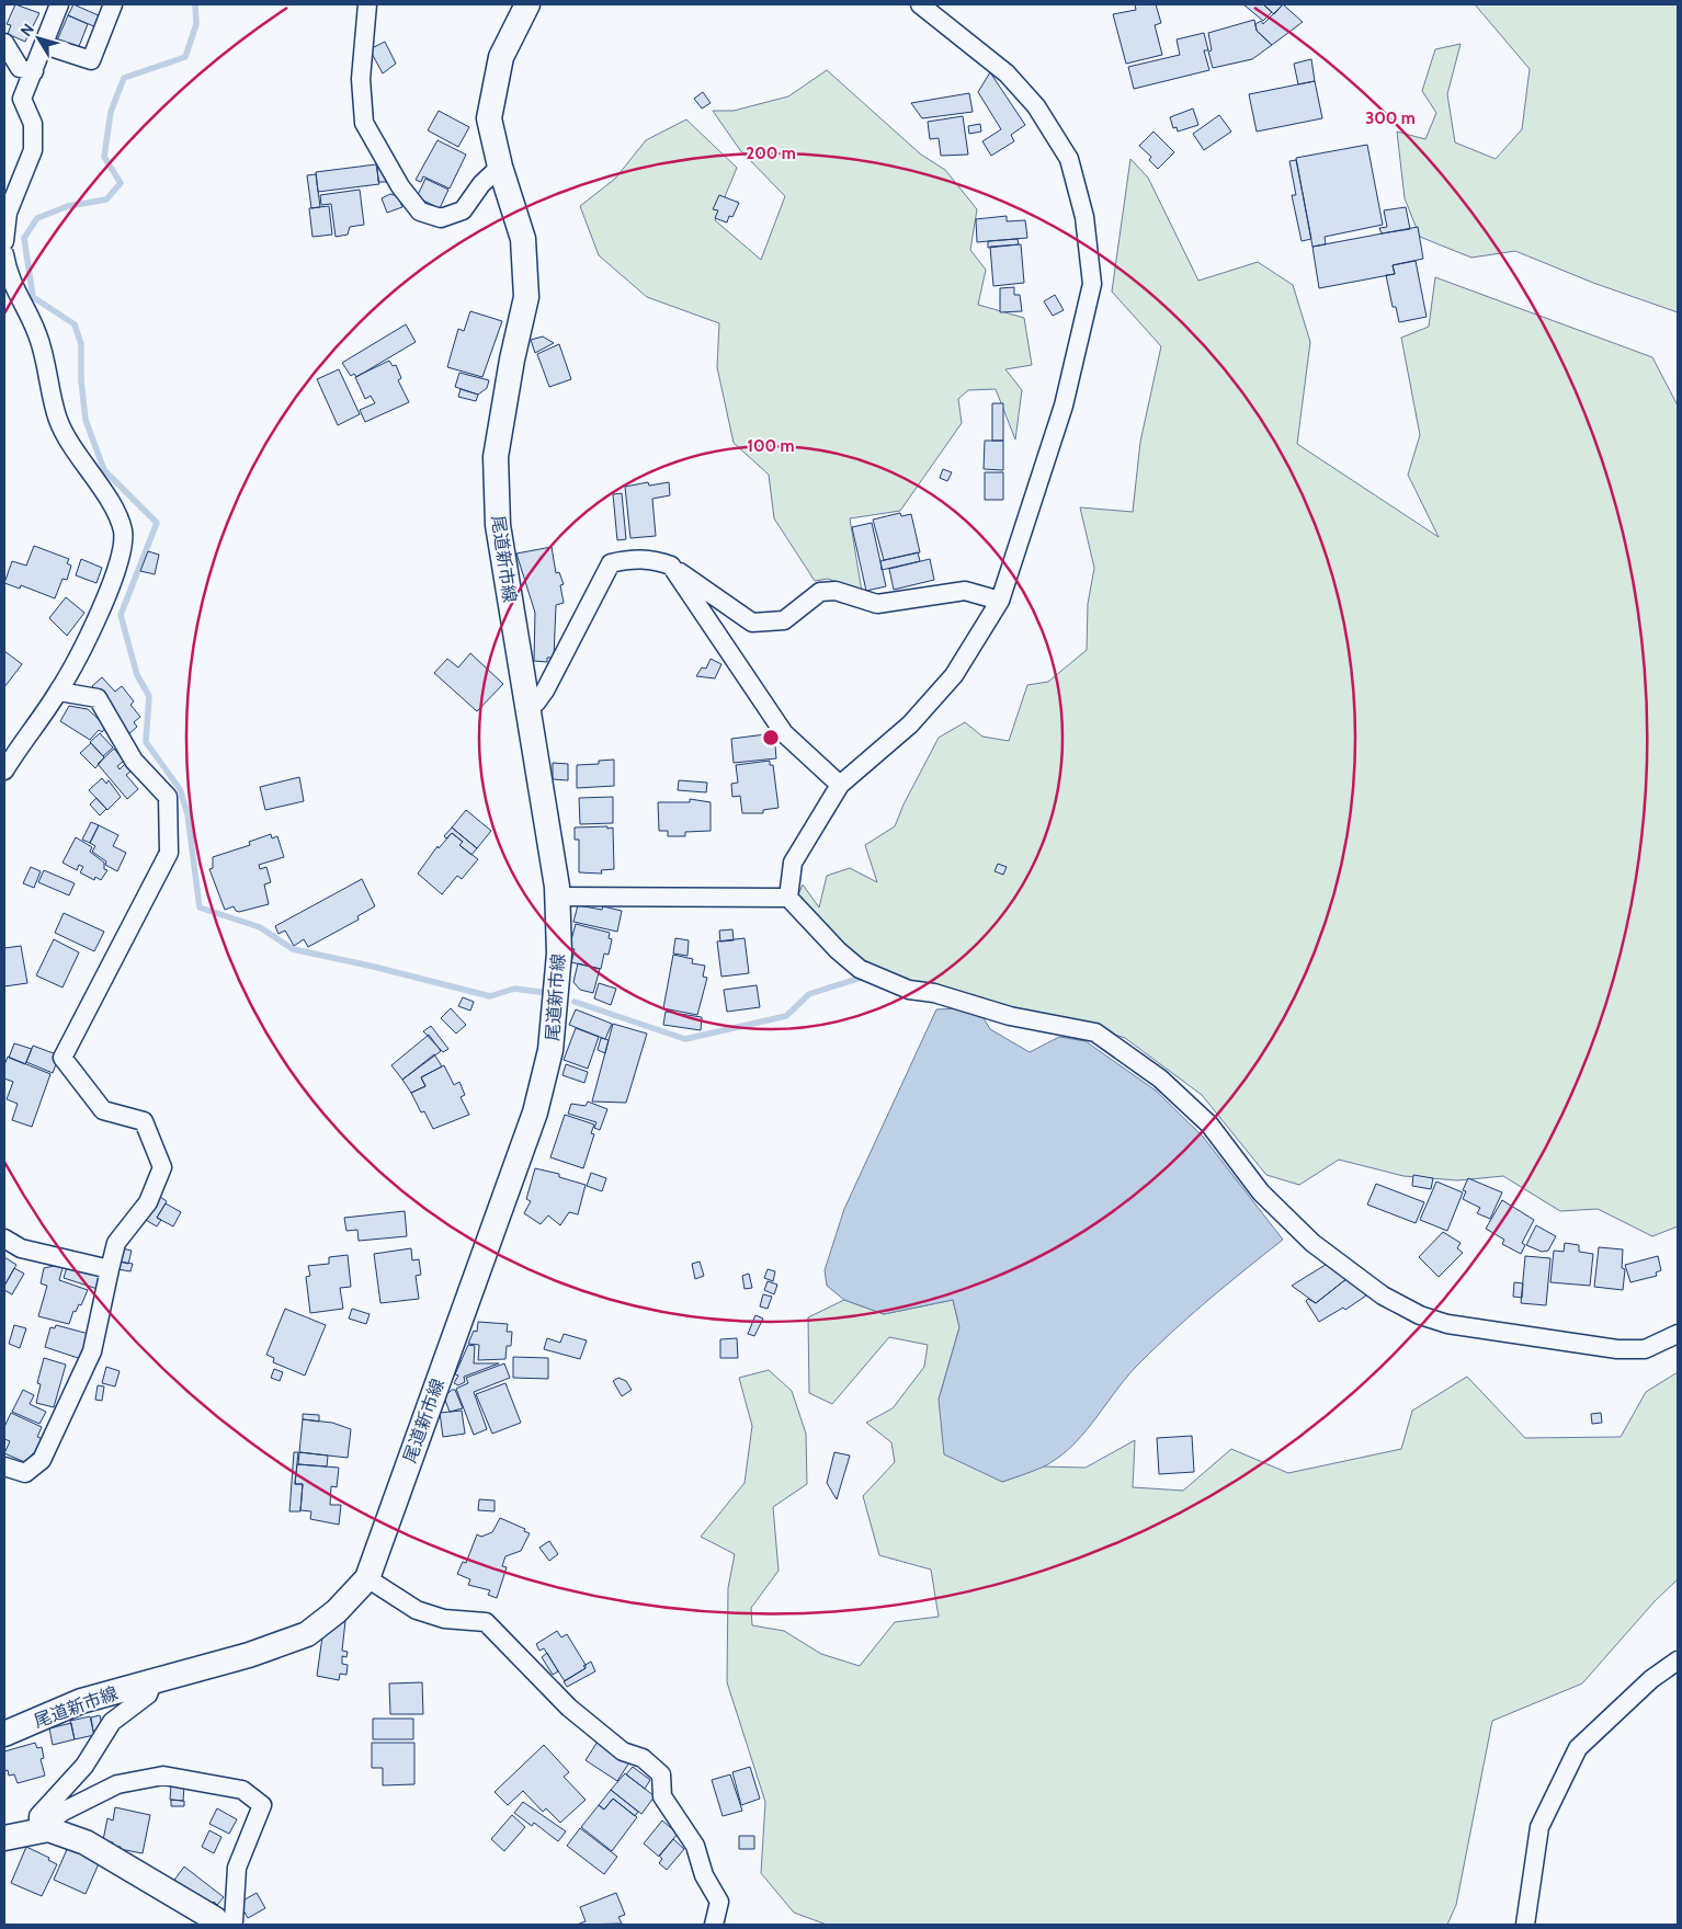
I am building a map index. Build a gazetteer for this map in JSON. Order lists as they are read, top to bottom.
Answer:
{
  "streets": {
    "main road": ["尾道新市線"]
  },
  "north": "top left",
  "rings": ["300 m", "200 m", "100 m"]
}
